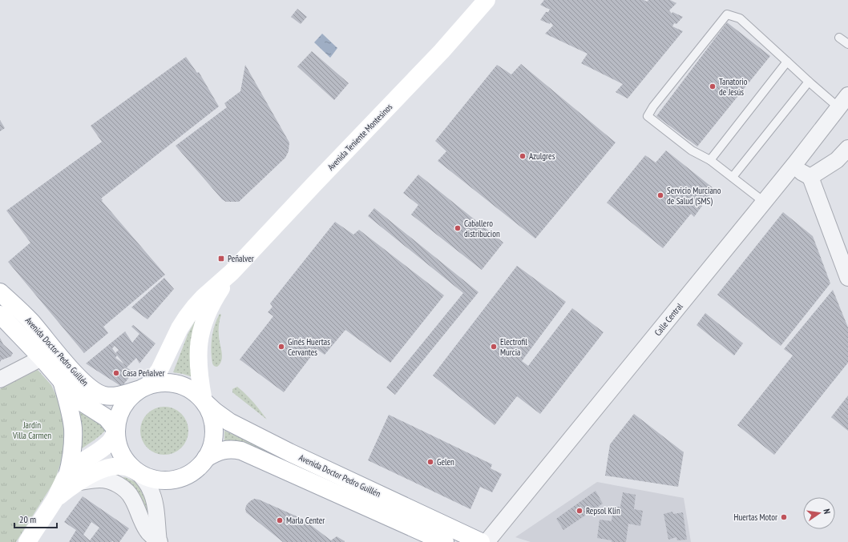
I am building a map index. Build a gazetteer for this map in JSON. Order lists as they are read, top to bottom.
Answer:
{
  "streets": {
    "main road": ["Avenida Teniente Montesinos", "Avenida Doctor Pedro Guillén"],
    "street": ["Calle Central"]
  },
  "crossings": [
    ["Avenida Teniente Montesinos", "Avenida Doctor Pedro Guillén"]
  ],
  "parks": ["Jardín Villa Carmen"],
  "places": {
    "other": [
      "Tanatorio de Jesús",
      "Azulgres",
      "Servicio Murciano de Salud (SMS)",
      "Caballero distribucion",
      "Ginés Huertas Cervantes",
      "Electrofil Murcia",
      "Casa Peñalver",
      "Gelen",
      "Repsol Klin",
      "Huertas Motor",
      "Marla Center"
    ],
    "transit": ["Peñalver"]
  },
  "scale_bar": "20 m",
  "north": "right"
}
